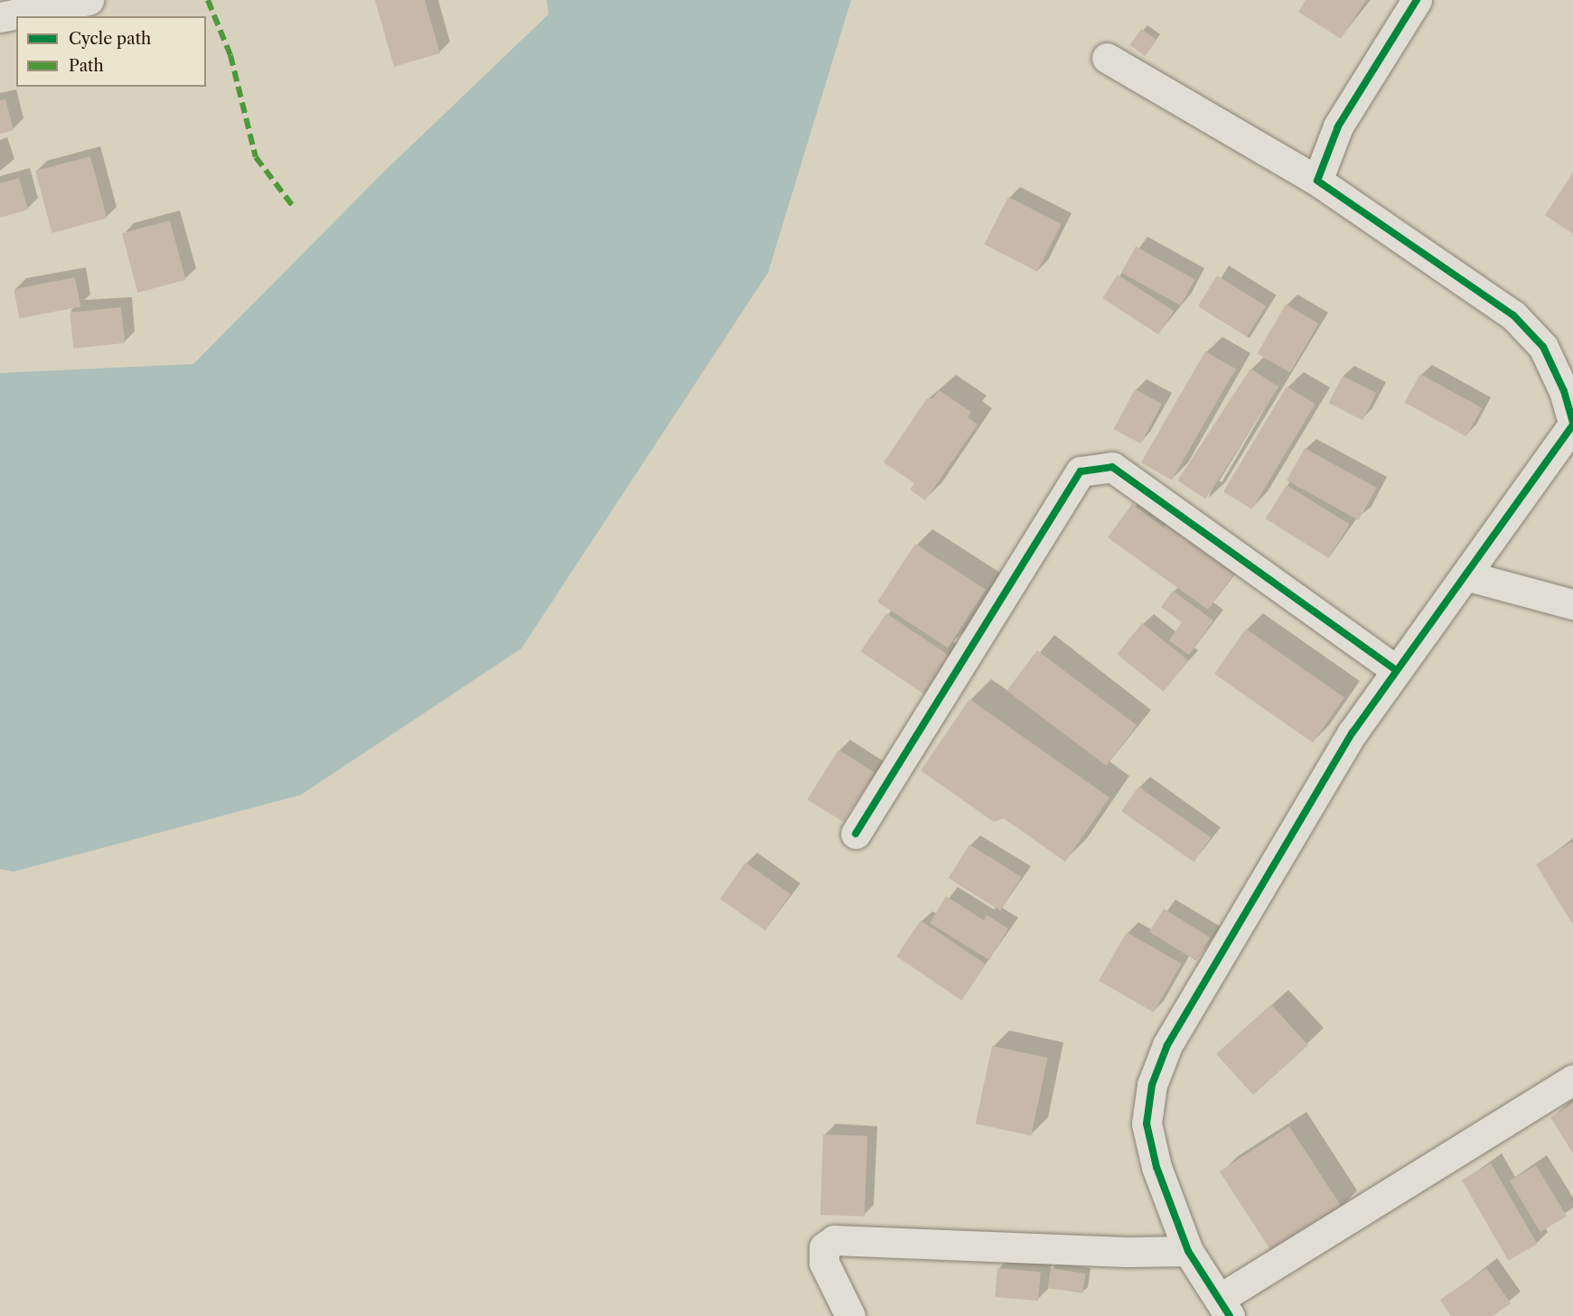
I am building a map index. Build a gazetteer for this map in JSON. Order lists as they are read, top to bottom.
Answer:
{
  "legend": ["Cycle path", "Path"]
}
